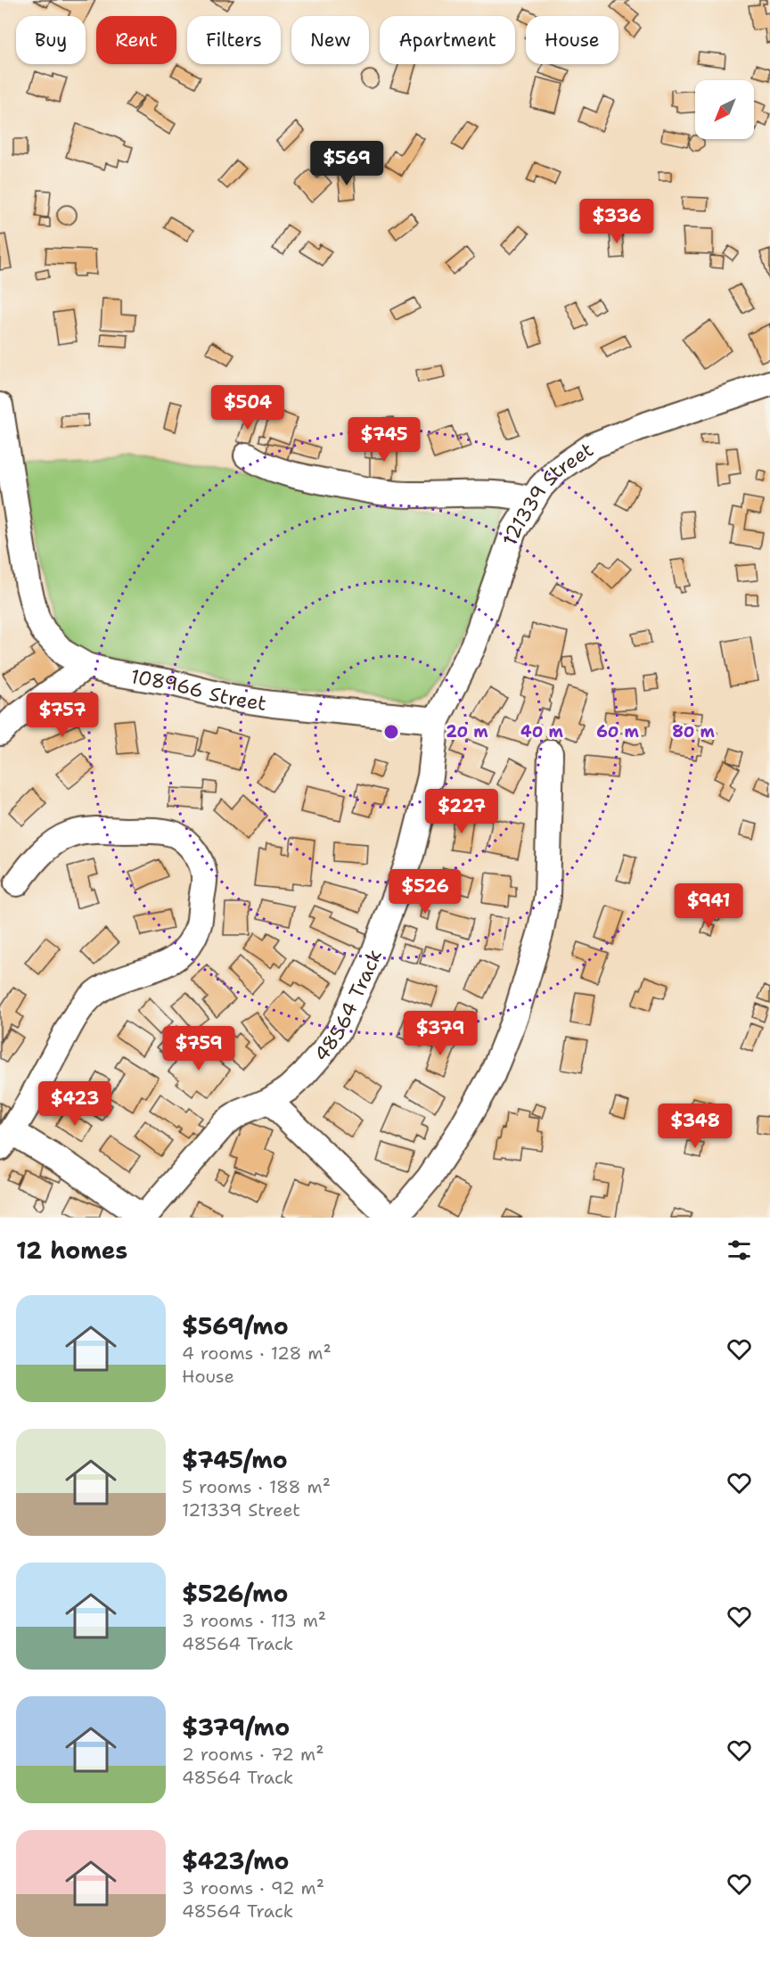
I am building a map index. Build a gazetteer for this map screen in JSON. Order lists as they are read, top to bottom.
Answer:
{
  "streets": {
    "street": ["121339 Street", "108966 Street", "48564 Track"]
  },
  "crossings": [
    ["121339 Street", "108966 Street"],
    ["121339 Street", "48564 Track"],
    ["108966 Street", "48564 Track"]
  ],
  "north": "bottom left",
  "page": {
    "chip": [
      "Buy",
      "Rent",
      "Filters",
      "New",
      "Apartment",
      "House"
    ],
    "price": [
      "$569",
      "$336",
      "$504",
      "$745",
      "$757",
      "$227",
      "$526",
      "$941",
      "$379",
      "$759",
      "$423",
      "$348"
    ],
    "heading": "12 homes",
    "list": [
      {
        "name": "$569/mo",
        "note": "4 rooms · 128 m² · House"
      },
      {
        "name": "$745/mo",
        "note": "5 rooms · 188 m² · 121339 Street"
      },
      {
        "name": "$526/mo",
        "note": "3 rooms · 113 m² · 48564 Track"
      },
      {
        "name": "$379/mo",
        "note": "2 rooms · 72 m² · 48564 Track"
      },
      {
        "name": "$423/mo",
        "note": "3 rooms · 92 m² · 48564 Track"
      }
    ]
  },
  "rings": [
    "20 m",
    "40 m",
    "60 m",
    "80 m"
  ]
}
